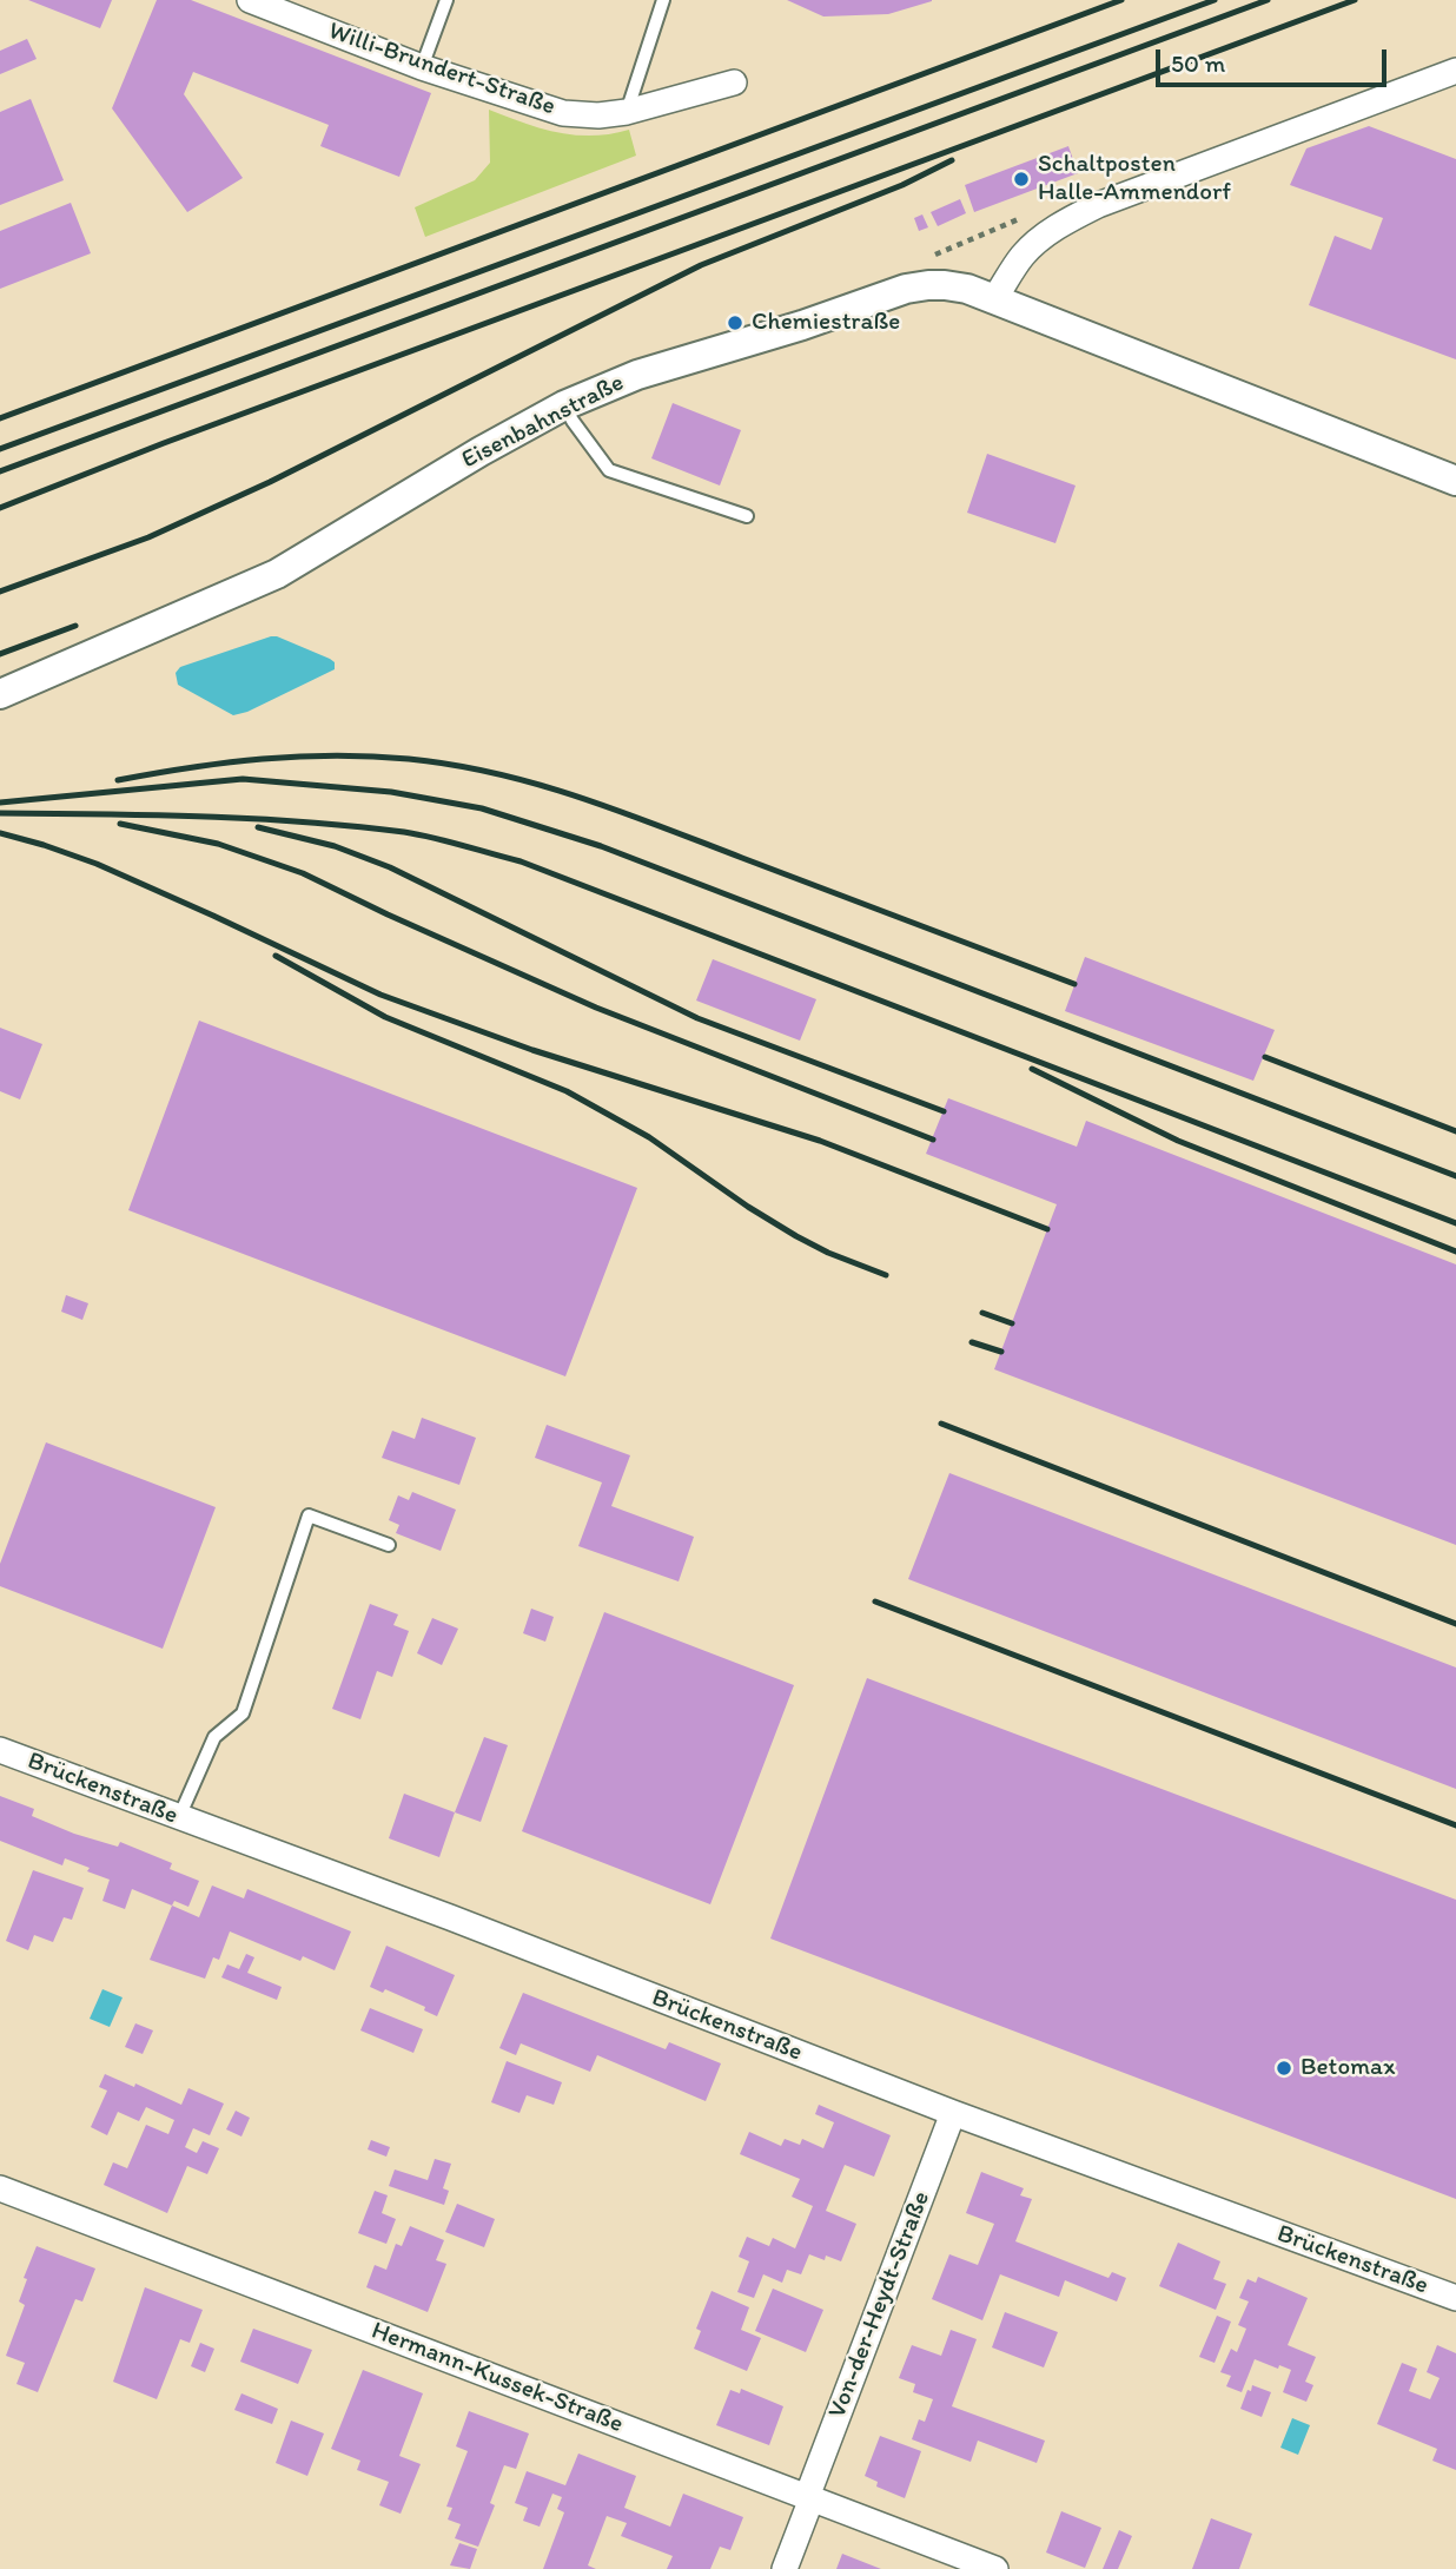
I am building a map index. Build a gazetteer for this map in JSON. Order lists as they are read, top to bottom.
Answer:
{
  "streets": {
    "street": [
      "Willi-Brundert-Straße",
      "Eisenbahnstraße",
      "Brückenstraße",
      "Von-der-Heydt-Straße",
      "Hermann-Kussek-Straße"
    ]
  },
  "crossings": [
    ["Brückenstraße", "Von-der-Heydt-Straße"],
    ["Von-der-Heydt-Straße", "Hermann-Kussek-Straße"]
  ],
  "places": ["Schaltposten Halle-Ammendorf", "Chemiestraße", "Betomax"],
  "scale_bar": "50 m"
}
